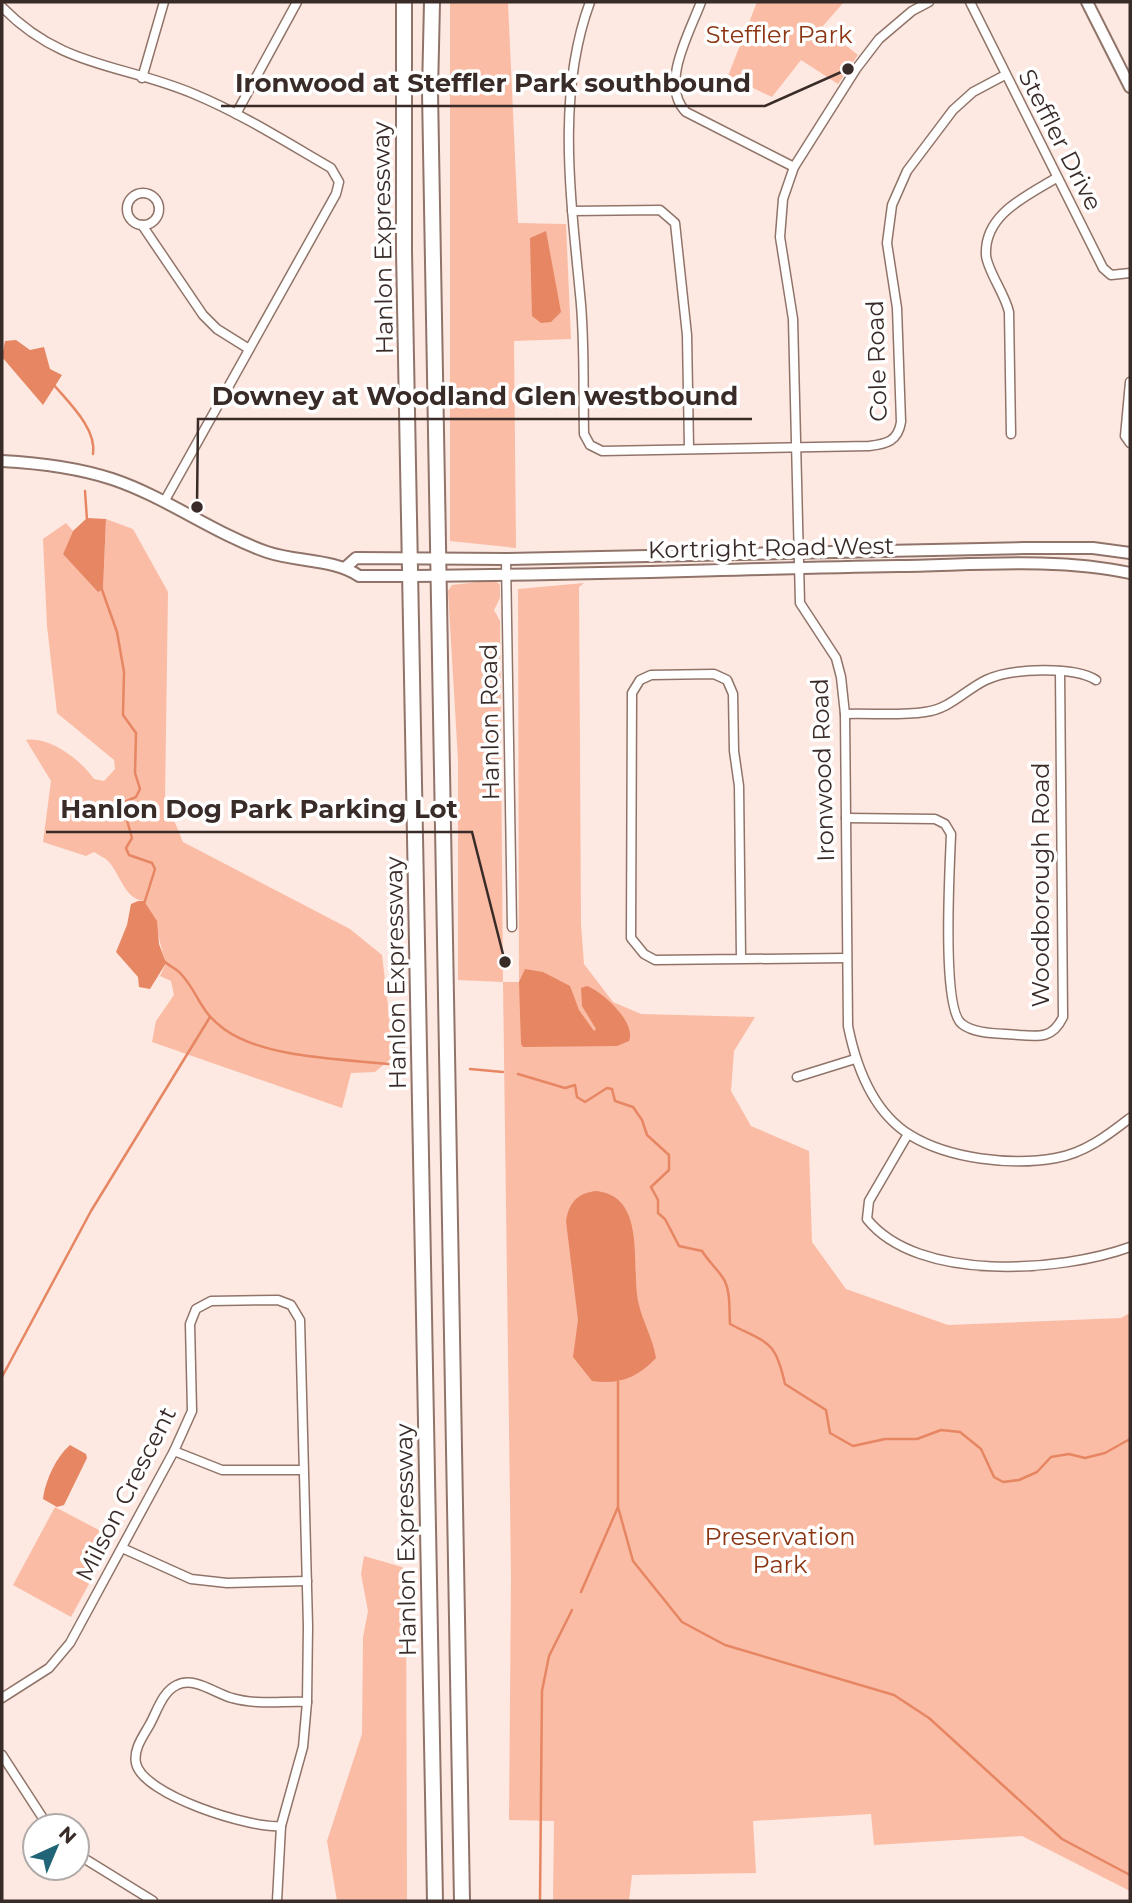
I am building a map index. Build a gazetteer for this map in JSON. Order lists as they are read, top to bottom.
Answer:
{
  "streets": {
    "highway": ["Hanlon Expressway"],
    "street": [
      "Steffler Drive",
      "Cole Road",
      "Kortright Road West",
      "Hanlon Road",
      "Ironwood Road",
      "Woodborough Road",
      "Milson Crescent"
    ]
  },
  "crossings": [
    ["Steffler Drive", "Cole Road"],
    ["Hanlon Expressway", "Kortright Road West"],
    ["Cole Road", "Ironwood Road"],
    ["Kortright Road West", "Hanlon Road"],
    ["Kortright Road West", "Ironwood Road"],
    ["Ironwood Road", "Woodborough Road"]
  ],
  "parks": ["Steffler Park", "Preservation Park"],
  "places": ["Ironwood at Steffler Park southbound", "Downey at Woodland Glen westbound", "Hanlon Dog Park Parking Lot"],
  "north": "top right"
}
